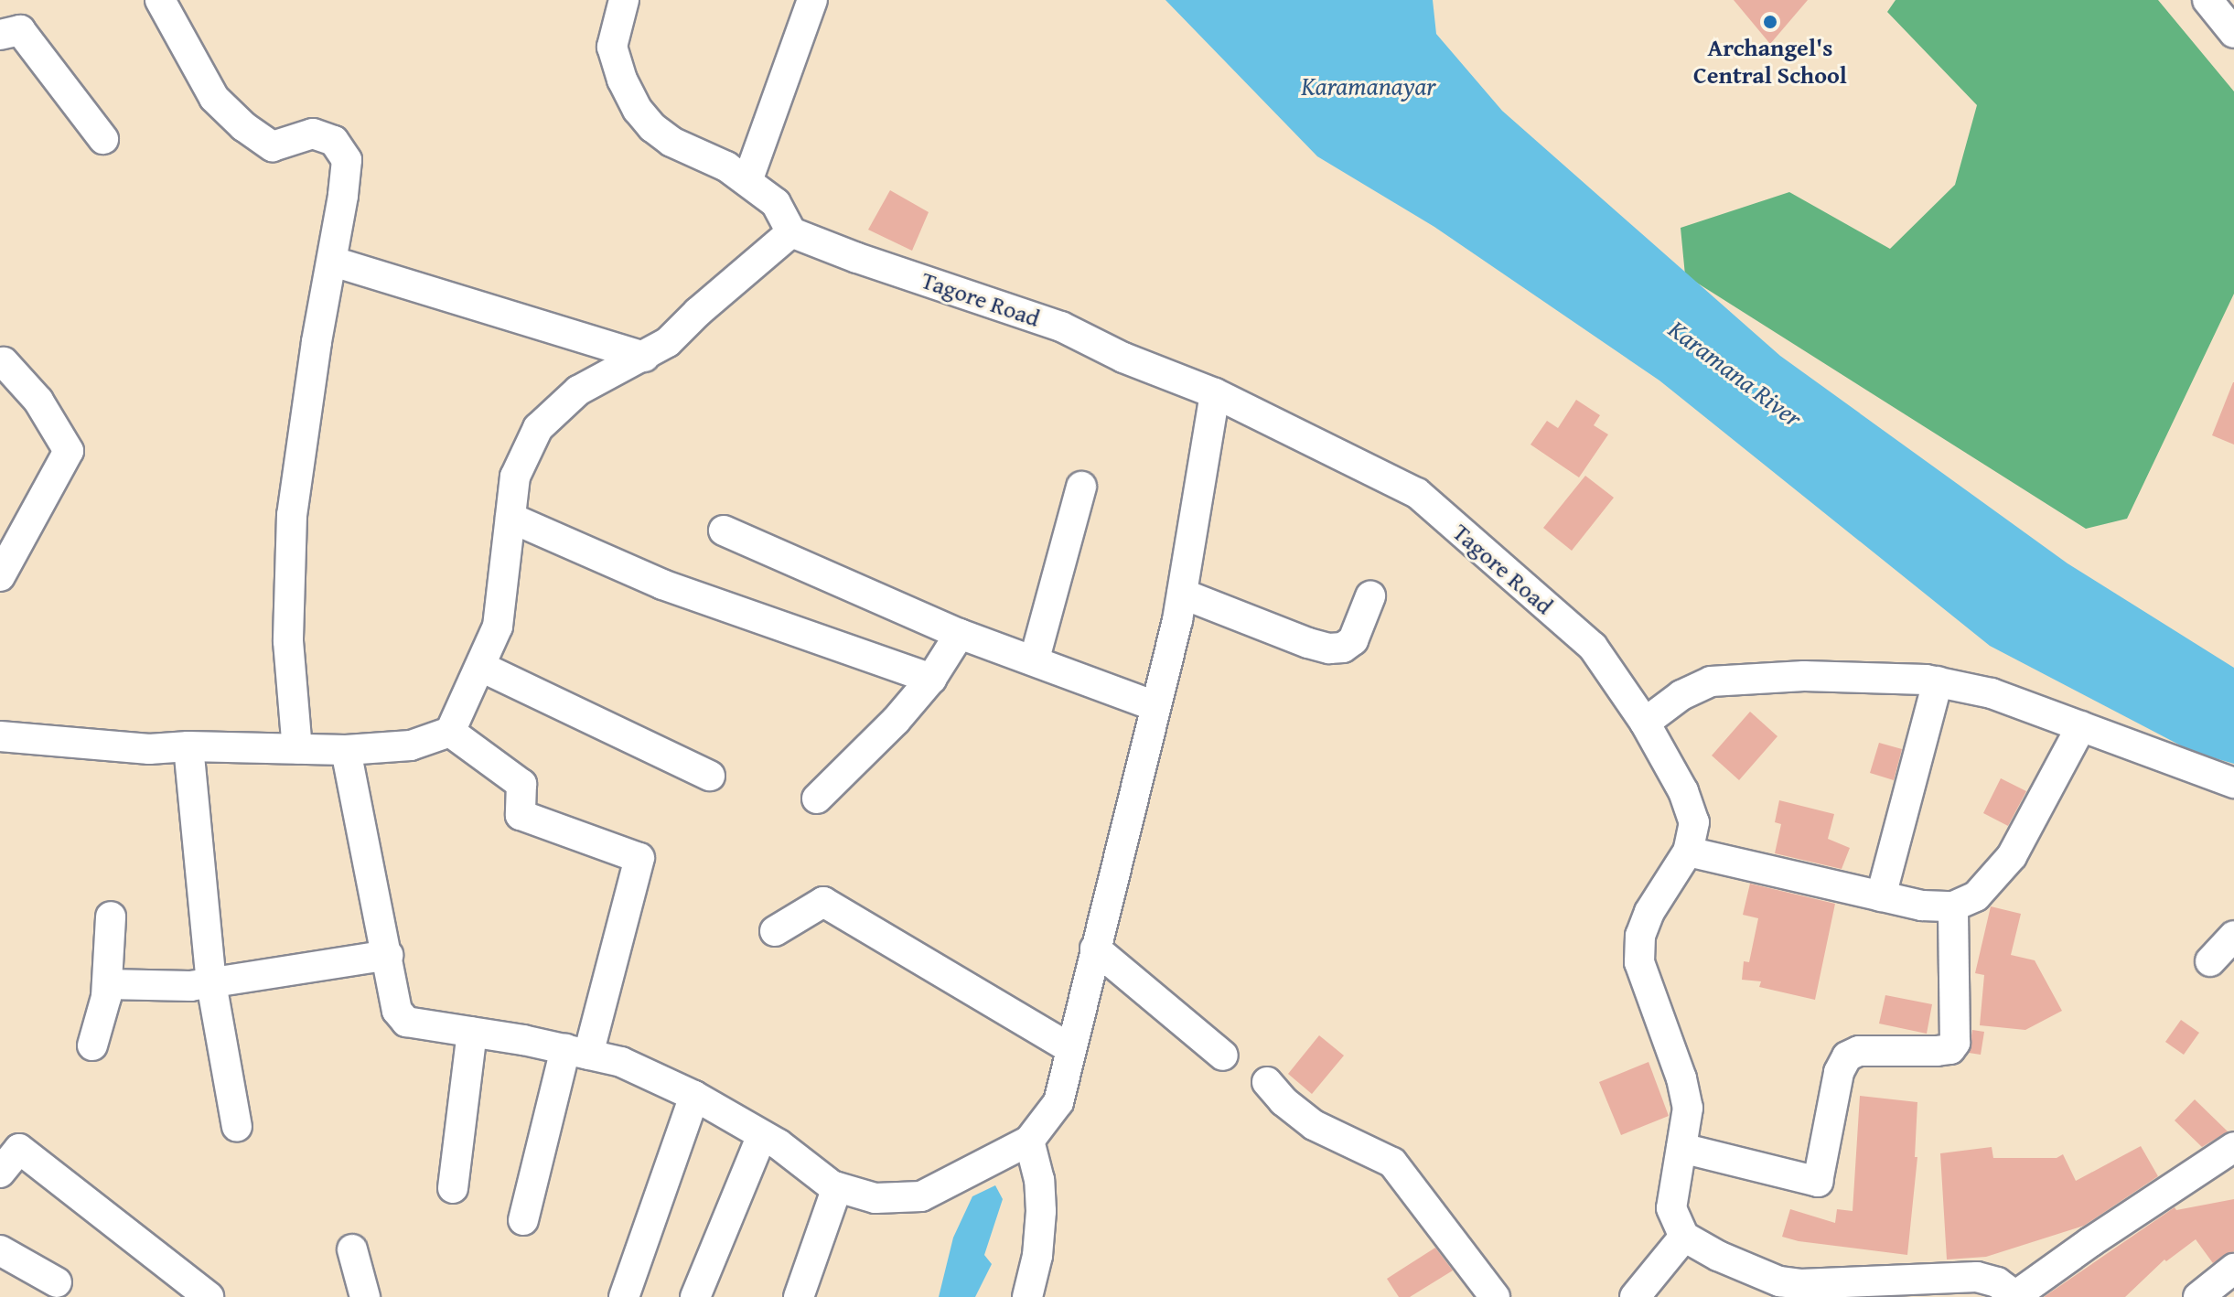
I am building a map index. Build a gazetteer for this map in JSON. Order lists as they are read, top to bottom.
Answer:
{
  "streets": {
    "street": ["Tagore Road"]
  },
  "water": ["Karamanayar", "Karamana River"],
  "places": ["Archangel's Central School"]
}
